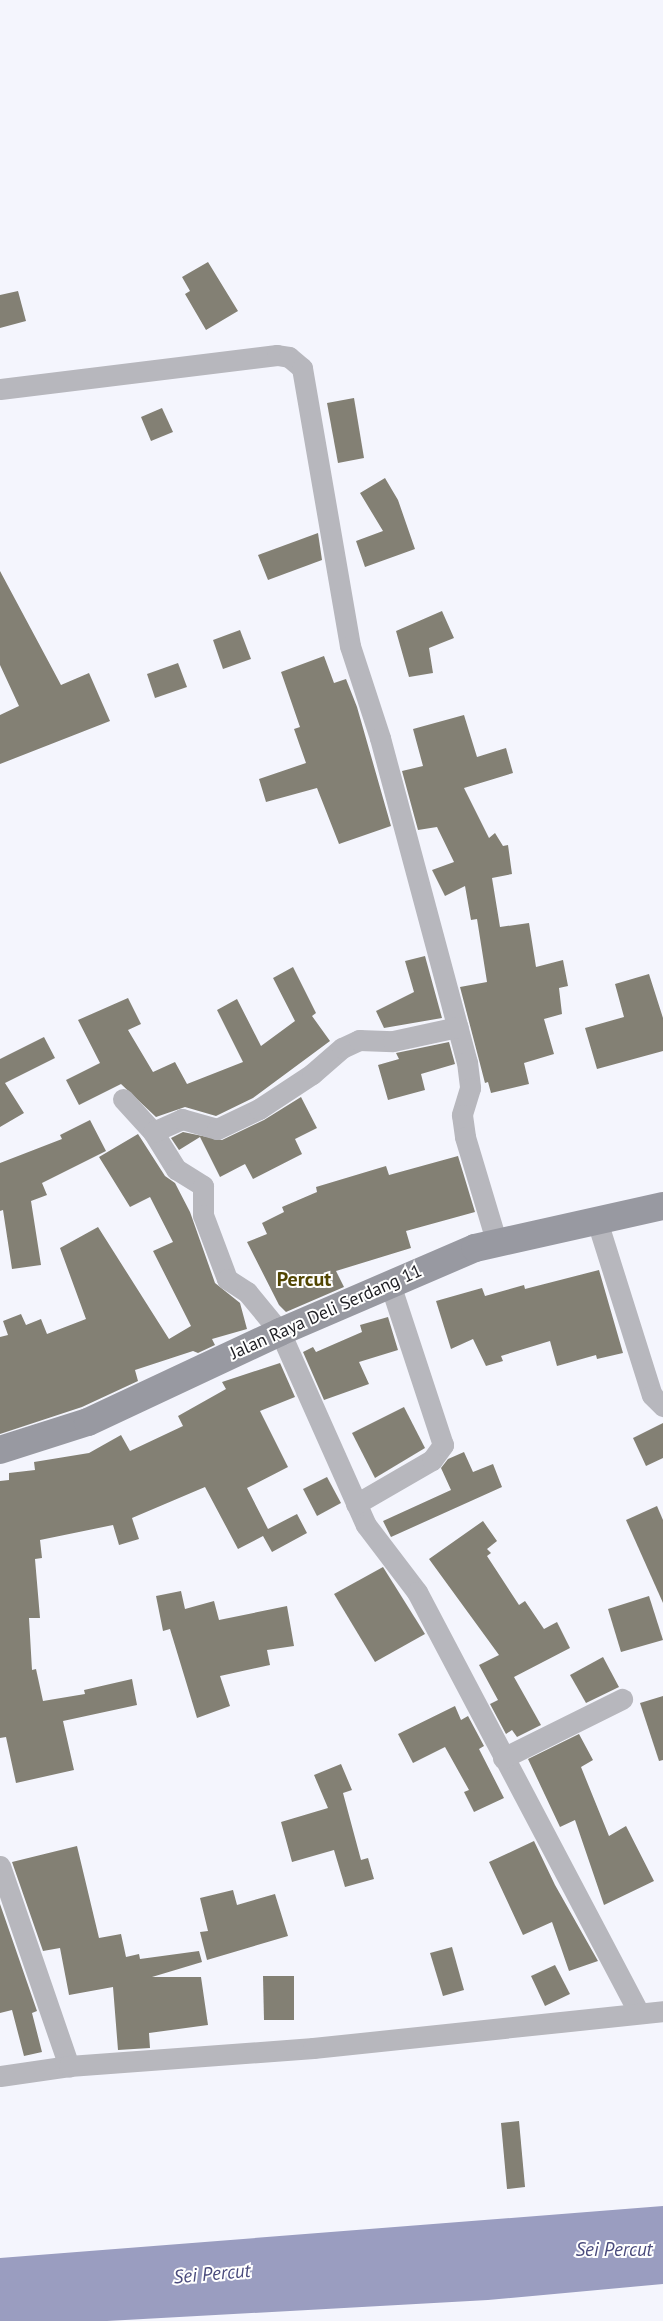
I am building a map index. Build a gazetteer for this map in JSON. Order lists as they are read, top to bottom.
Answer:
{
  "streets": {
    "street": ["Jalan Raya Deli Serdang 11"]
  },
  "districts": ["Percut"],
  "water": ["Sei Percut"]
}
